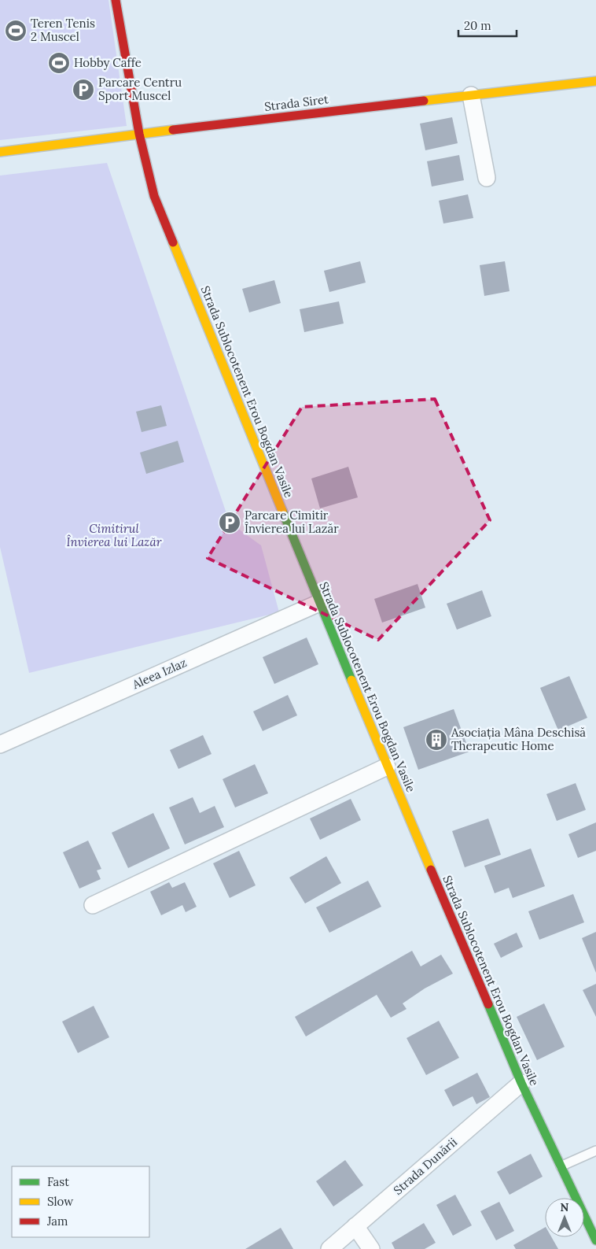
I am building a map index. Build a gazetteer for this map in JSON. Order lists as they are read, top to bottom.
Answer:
{
  "streets": {
    "street": [
      "Strada Siret",
      "Strada Sublocotenent Erou Bogdan Vasile",
      "Aleea Izlaz",
      "Strada Dunării"
    ]
  },
  "crossings": [
    ["Strada Siret", "Strada Sublocotenent Erou Bogdan Vasile"],
    ["Strada Sublocotenent Erou Bogdan Vasile", "Aleea Izlaz"],
    ["Strada Sublocotenent Erou Bogdan Vasile", "Strada Dunării"]
  ],
  "parks": ["Cimitirul Învierea lui Lazăr"],
  "places": {
    "sports": ["Teren Tenis 2 Muscel", "Hobby Caffe"],
    "parking": ["Parcare Centru Sport Muscel", "Parcare Cimitir Învierea lui Lazăr"],
    "building": ["Asociația Mâna Deschisă Therapeutic Home"]
  },
  "legend": ["Fast", "Slow", "Jam"],
  "scale_bar": "20 m",
  "north": "top"
}
